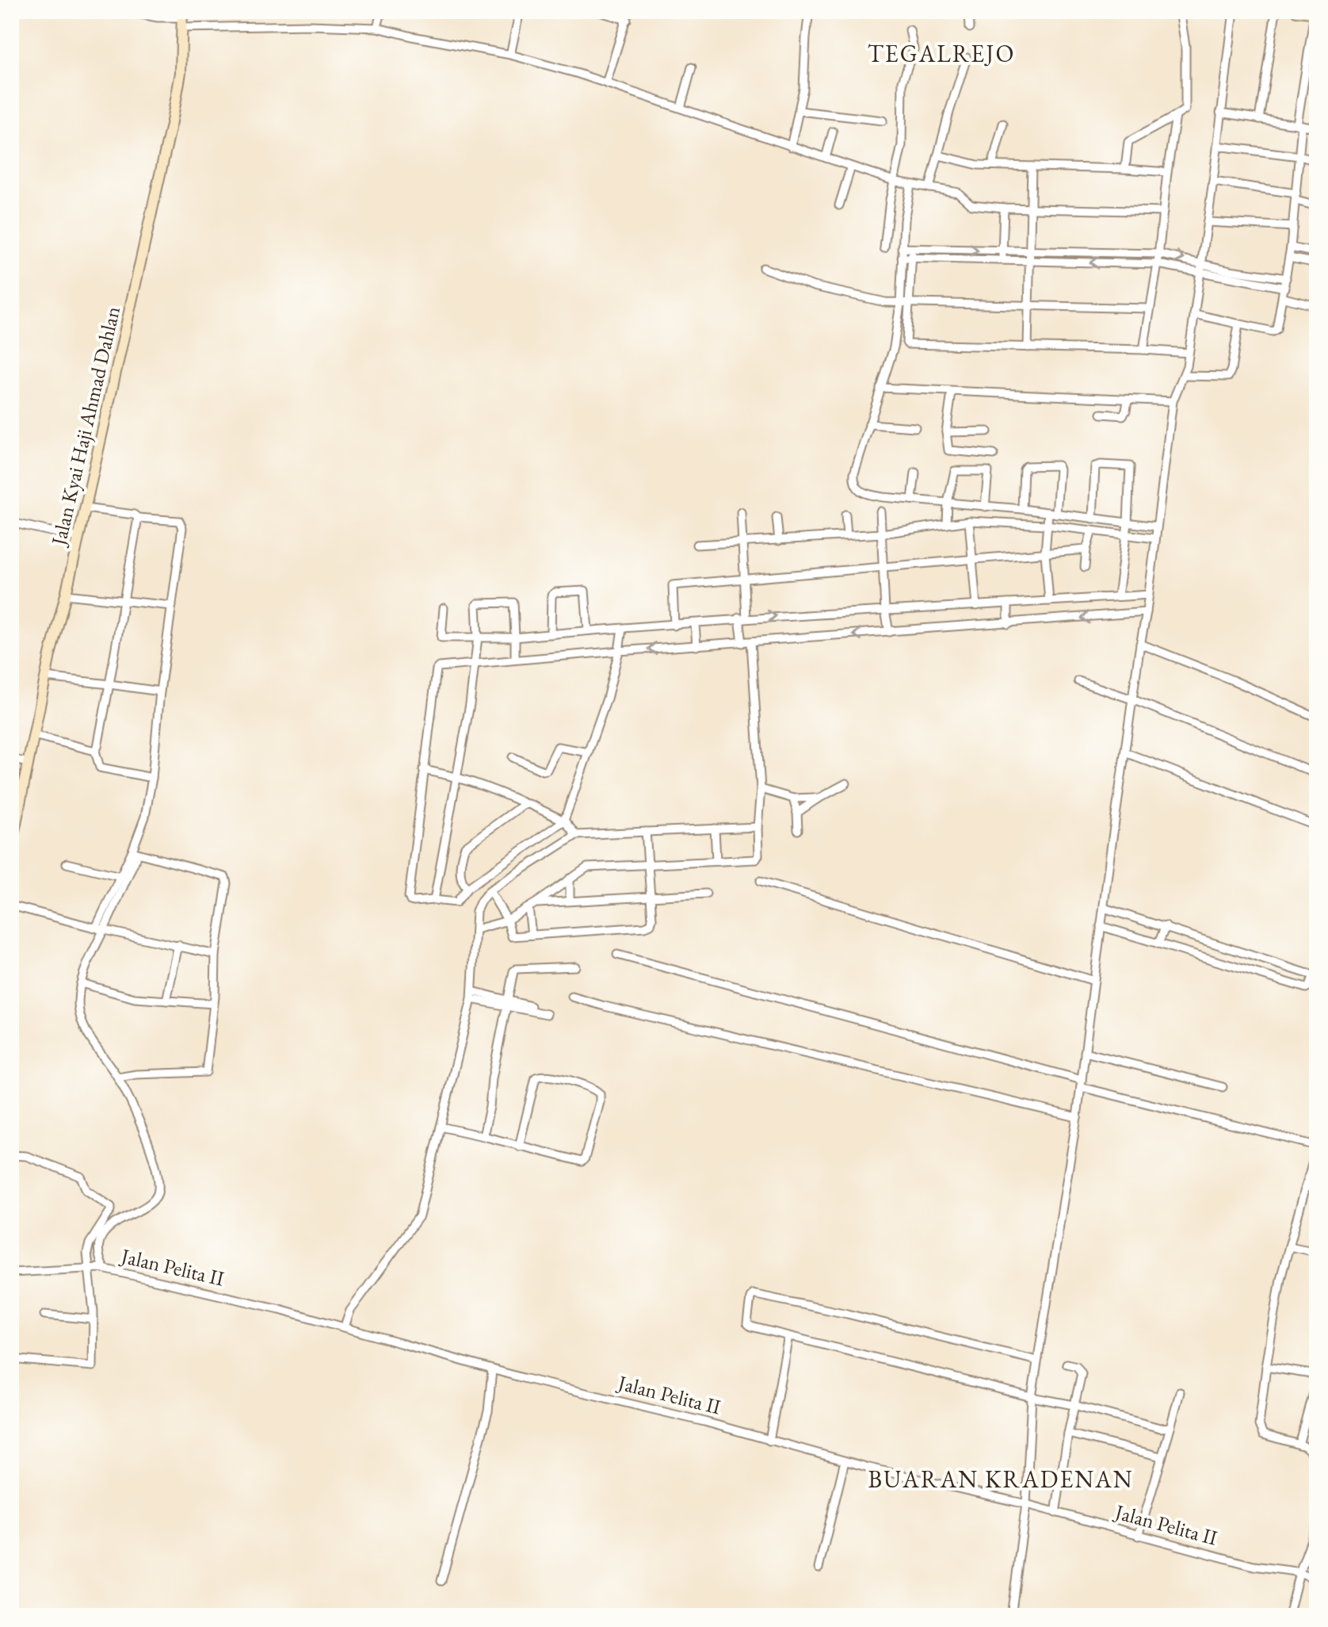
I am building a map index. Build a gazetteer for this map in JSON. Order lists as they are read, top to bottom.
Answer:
{
  "streets": {
    "street": ["Jalan Kyai Haji Ahmad Dahlan", "Jalan Pelita II"]
  },
  "districts": ["TEGALREJO", "BUARAN KRADENAN"]
}
